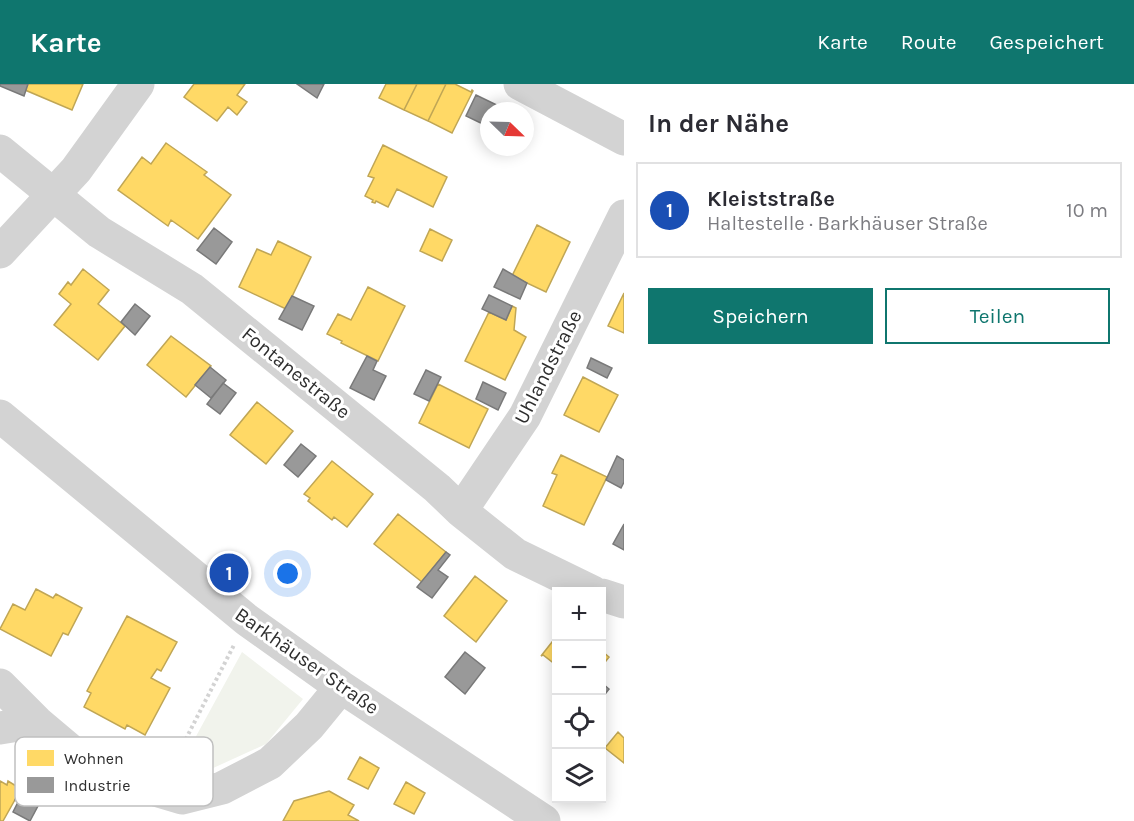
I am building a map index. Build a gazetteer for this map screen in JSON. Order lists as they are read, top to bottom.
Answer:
{
  "streets": {
    "street": ["Uhlandstraße", "Fontanestraße", "Barkhäuser Straße"]
  },
  "crossings": [
    ["Uhlandstraße", "Fontanestraße"]
  ],
  "legend": ["Wohnen", "Industrie"],
  "north": "bottom right",
  "page": {
    "header": "Karte",
    "nav": ["Karte", "Route", "Gespeichert"],
    "heading": "In der Nähe",
    "list": [
      {
        "mark": "1",
        "name": "Kleiststraße",
        "note": "Haltestelle · Barkhäuser Straße",
        "value": "10 m"
      }
    ],
    "buttons": ["Speichern", "Teilen"],
    "pins": "1",
    "map_buttons": ["+", "−"]
  }
}
